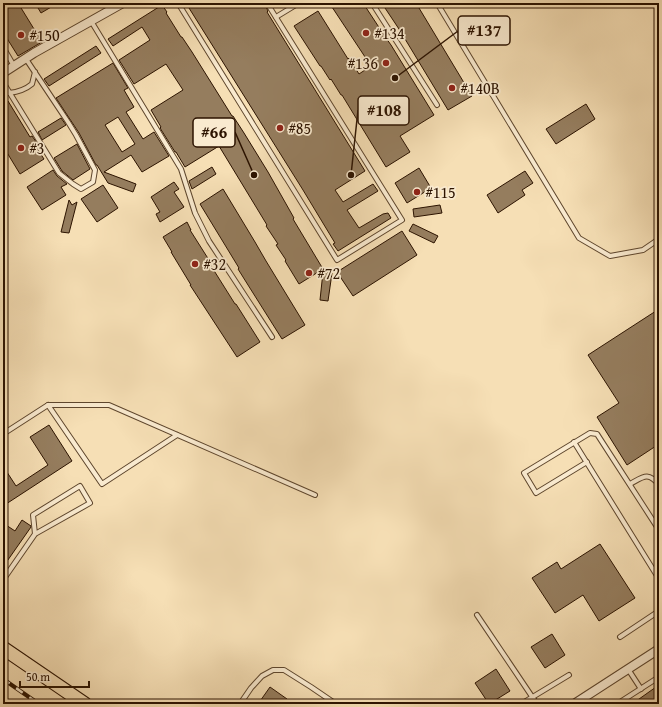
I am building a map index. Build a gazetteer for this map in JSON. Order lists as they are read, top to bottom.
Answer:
{
  "places": [
    "#134",
    "#150",
    "#136",
    "#137",
    "#140B",
    "#85",
    "#3",
    "#66",
    "#108",
    "#115",
    "#32",
    "#72"
  ],
  "scale_bar": "50 m"
}
